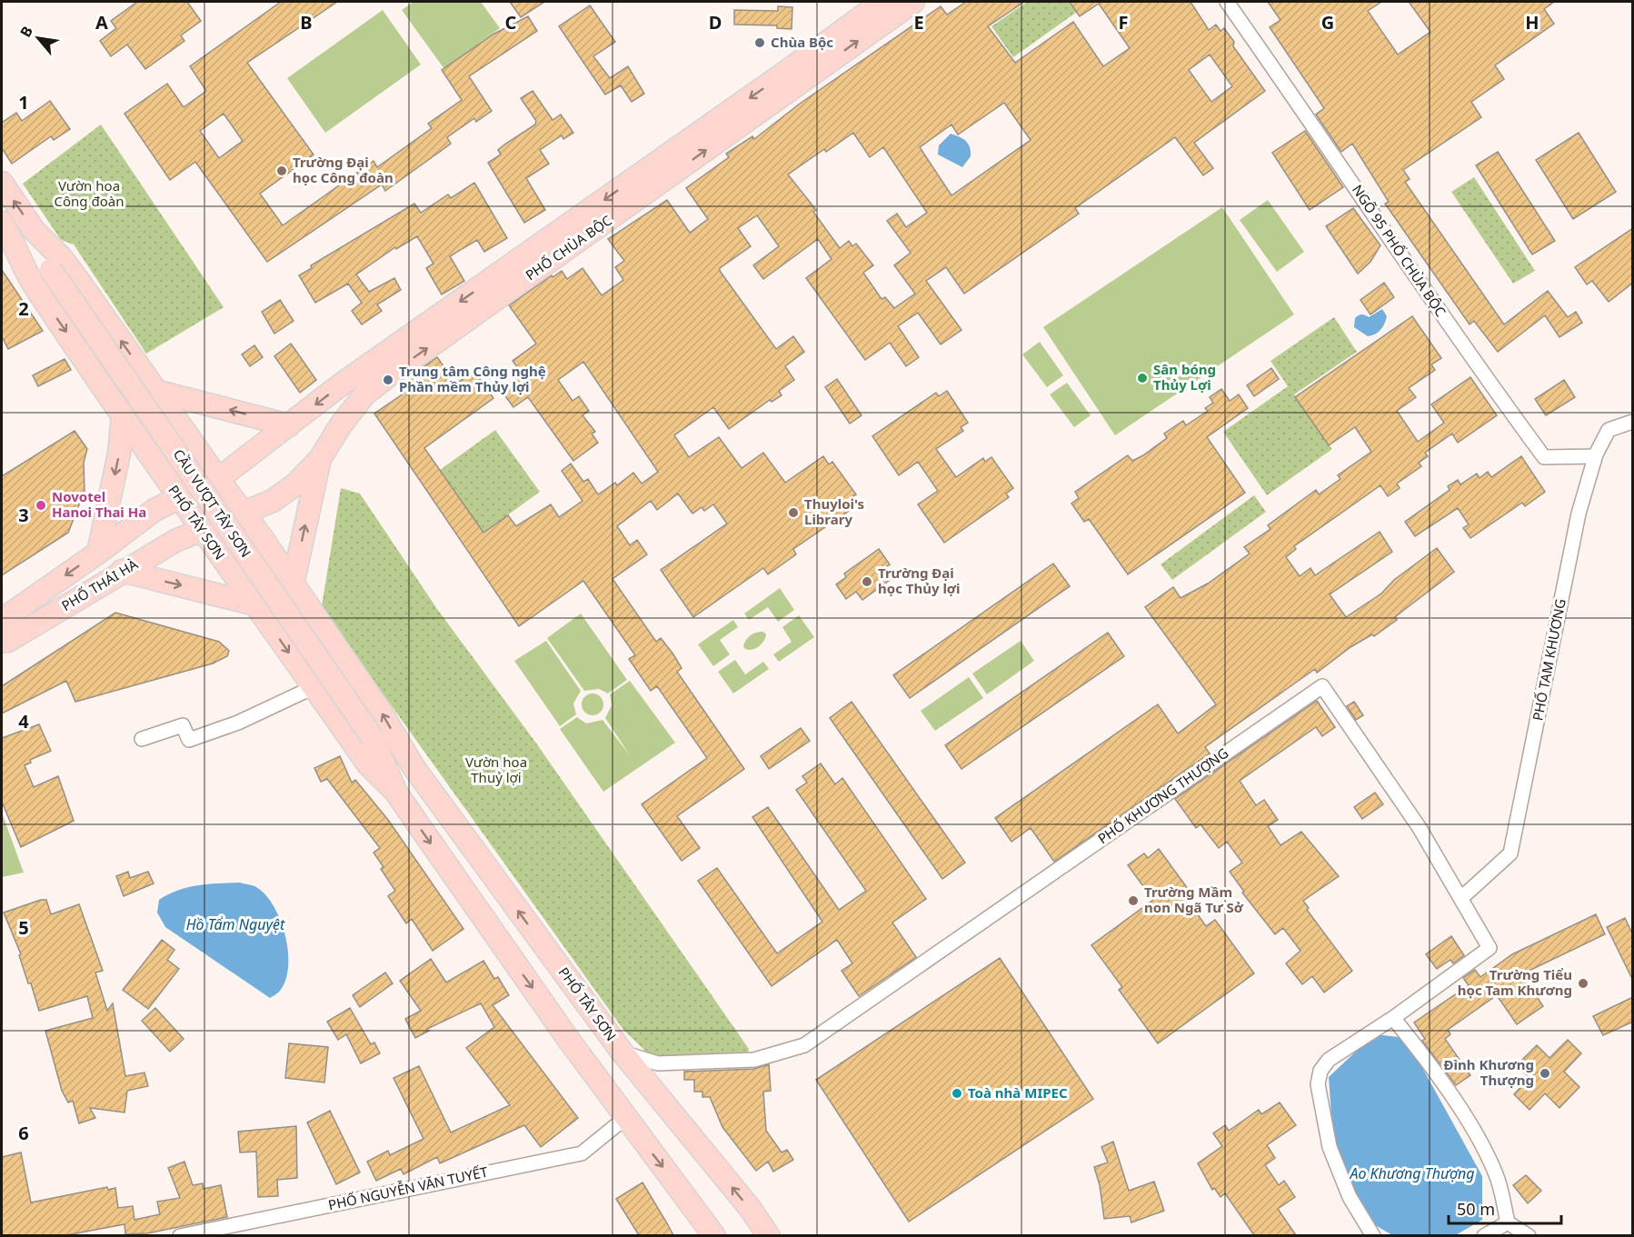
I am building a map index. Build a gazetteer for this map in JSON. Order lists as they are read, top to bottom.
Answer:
{
  "streets": {
    "main road": [
      "PHỐ CHÙA BỘC",
      "CẦU VƯỢT TÂY SƠN",
      "PHỐ TÂY SƠN",
      "PHỐ THÁI HÀ"
    ],
    "street": [
      "NGÕ 95 PHỐ CHÙA BỘC",
      "PHỐ TAM KHƯƠNG",
      "PHỐ KHƯƠNG THƯỢNG",
      "PHỐ NGUYỄN VĂN TUYẾT"
    ]
  },
  "crossings": [
    ["PHỐ CHÙA BỘC", "PHỐ TÂY SƠN"],
    ["PHỐ CHÙA BỘC", "PHỐ THÁI HÀ"],
    ["NGÕ 95 PHỐ CHÙA BỘC", "PHỐ TAM KHƯƠNG"],
    ["CẦU VƯỢT TÂY SƠN", "PHỐ TÂY SƠN"],
    ["PHỐ TÂY SƠN", "PHỐ THÁI HÀ"],
    ["PHỐ TÂY SƠN", "PHỐ KHƯƠNG THƯỢNG"],
    ["PHỐ TÂY SƠN", "PHỐ NGUYỄN VĂN TUYẾT"],
    ["PHỐ TAM KHƯƠNG", "PHỐ KHƯƠNG THƯỢNG"]
  ],
  "water": ["Hồ Tẩm Nguyệt", "Ao Khương Thượng"],
  "parks": ["Vườn hoa Công đoàn", "Vườn hoa Thuỷ lợi"],
  "places": [
    "Chùa Bộc",
    "Trường Đại học Công đoàn",
    "Sân bóng Thủy Lợi",
    "Trung tâm Công nghệ Phần mềm Thủy lợi",
    "Novotel Hanoi Thai Ha",
    "Thuyloi's Library",
    "Trường Đại học Thủy lợi",
    "Trường Mầm non Ngã Tư Sở",
    "Trường Tiểu học Tam Khương",
    "Đình Khương Thượng",
    "Toà nhà MIPEC"
  ],
  "scale_bar": "50 m",
  "north": "top left",
  "grid": {
    "columns": [
      "A",
      "B",
      "C",
      "D",
      "E",
      "F",
      "G",
      "H"
    ],
    "rows": [
      "1",
      "2",
      "3",
      "4",
      "5",
      "6"
    ]
  }
}
